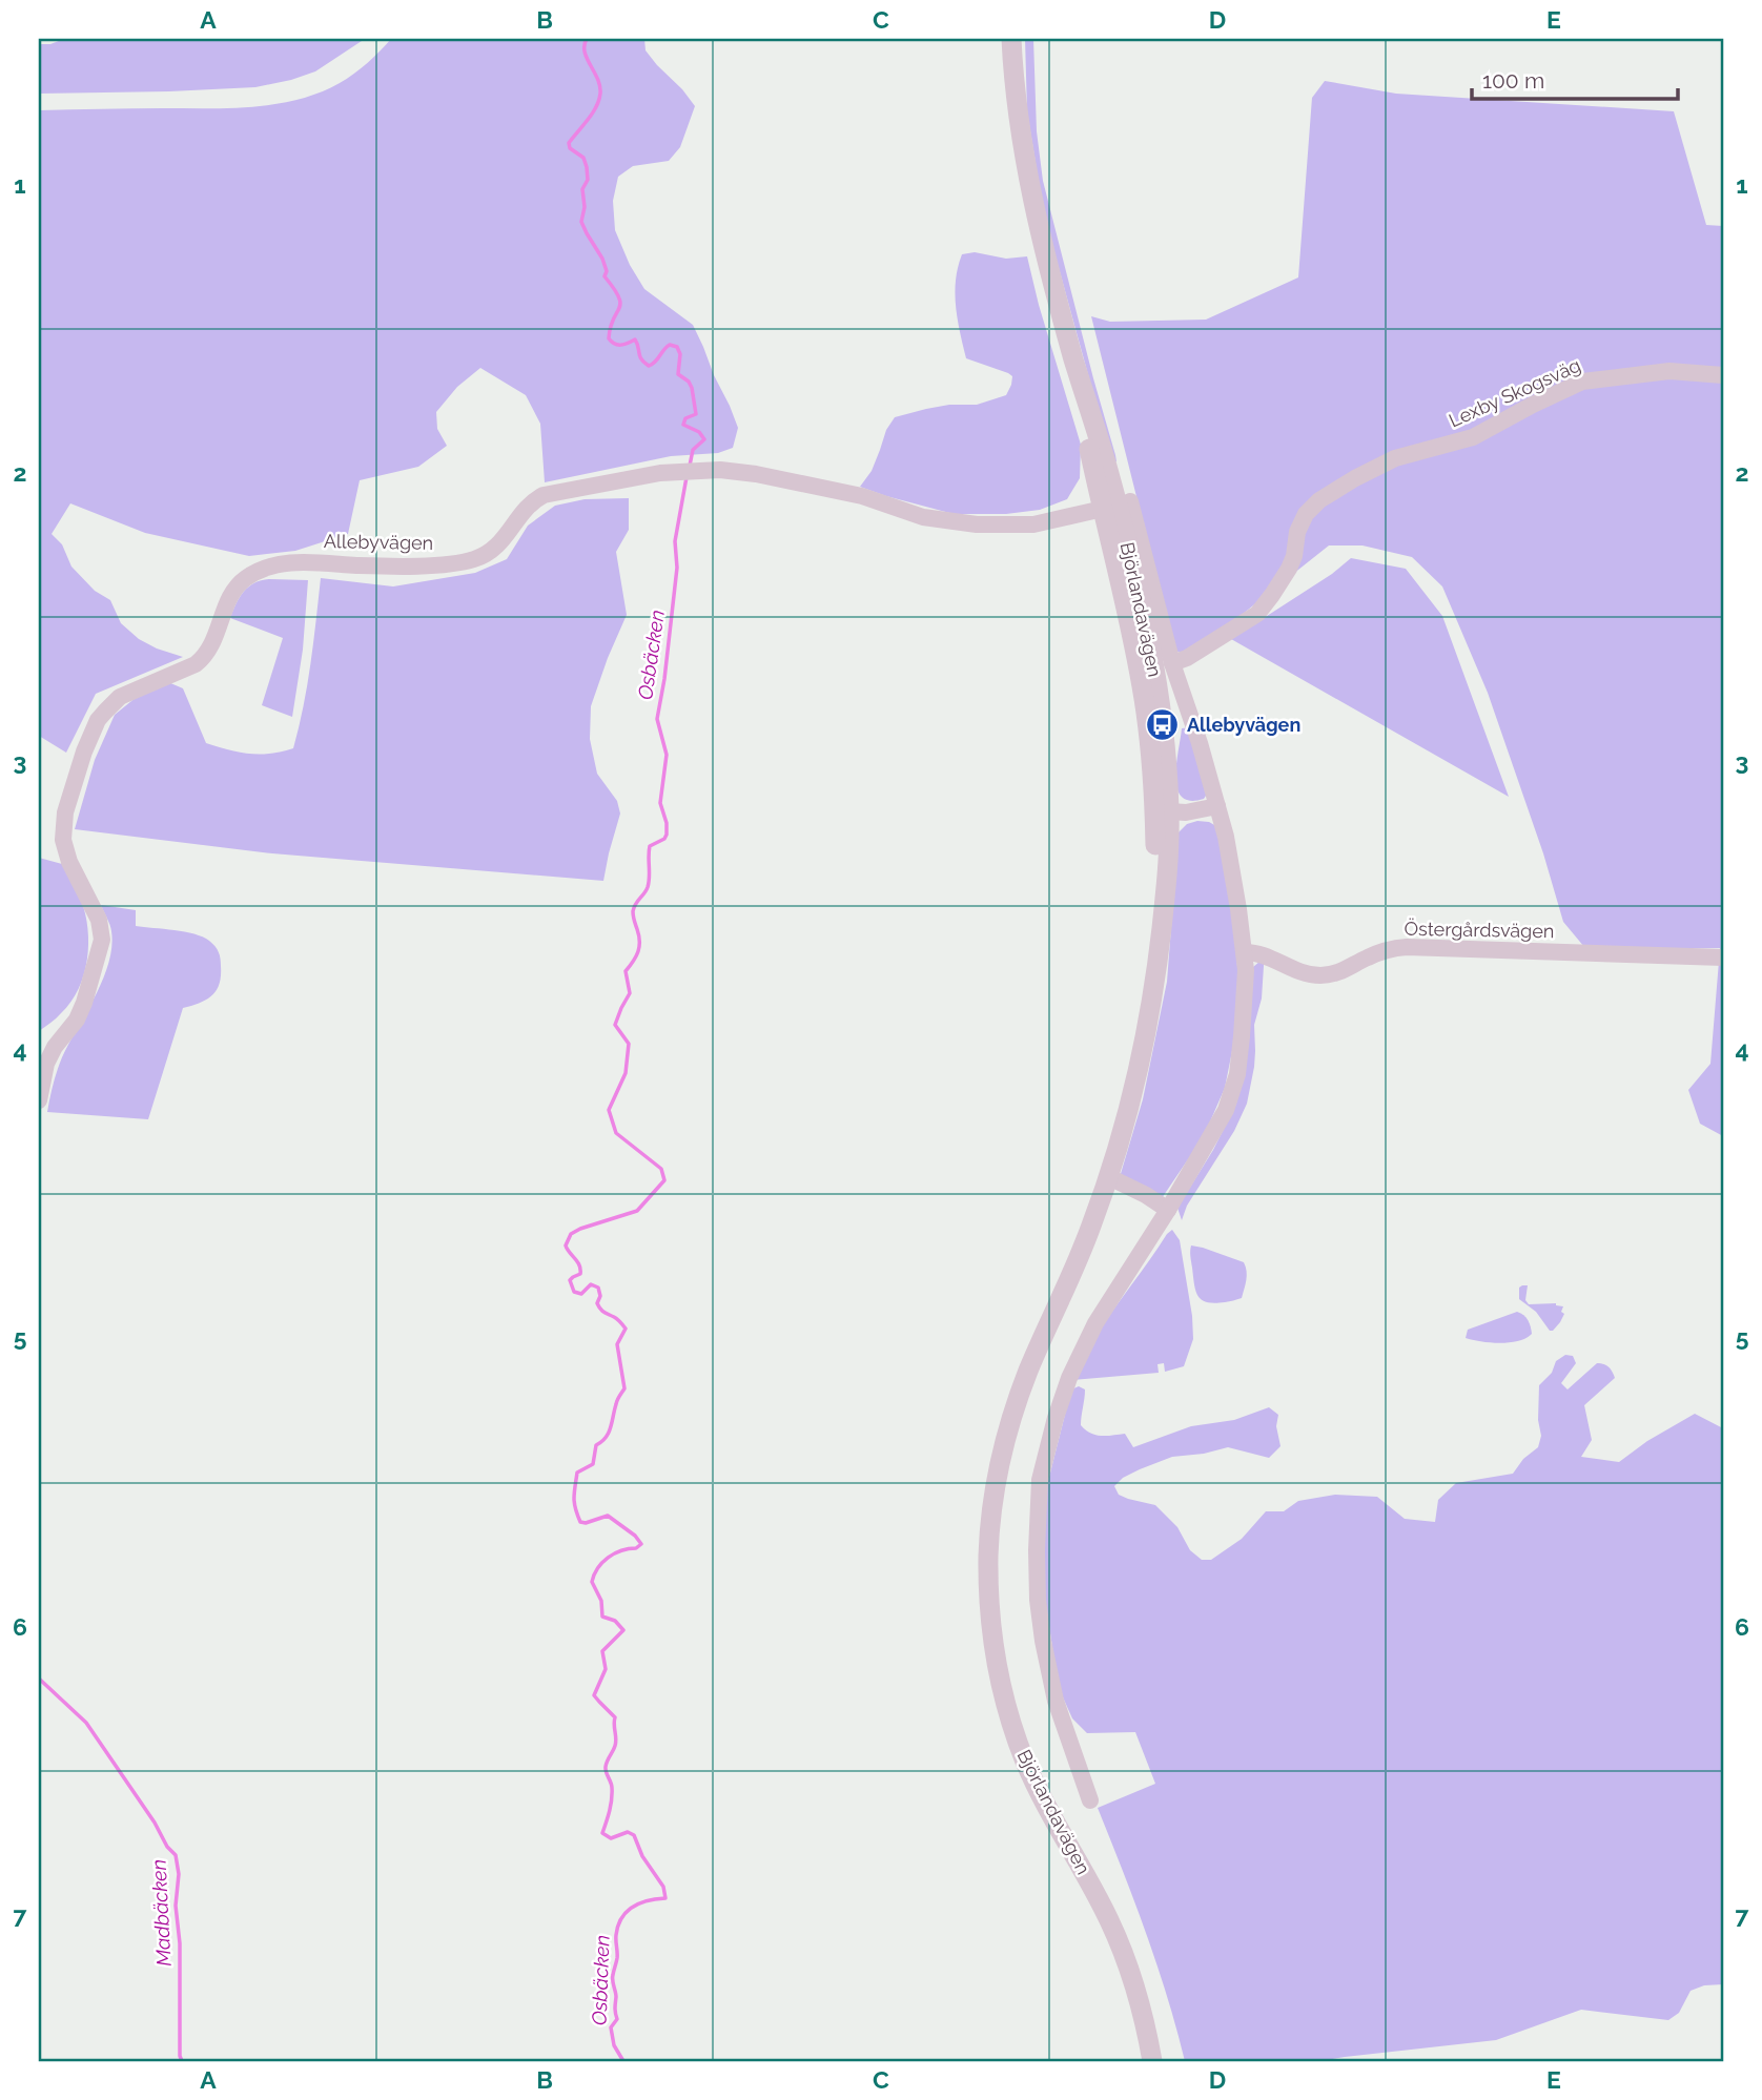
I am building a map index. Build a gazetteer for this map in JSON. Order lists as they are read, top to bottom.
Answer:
{
  "streets": {
    "street": [
      "Lexby Skogsväg",
      "Allebyvägen",
      "Björlandavägen",
      "Östergårdsvägen"
    ]
  },
  "crossings": [
    ["Lexby Skogsväg", "Björlandavägen"],
    ["Allebyvägen", "Björlandavägen"],
    ["Björlandavägen", "Östergårdsvägen"]
  ],
  "water": ["Osbäcken", "Madbäcken"],
  "places": {
    "bus stop": ["Allebyvägen"]
  },
  "scale_bar": "100 m",
  "grid": {
    "columns": [
      "A",
      "B",
      "C",
      "D",
      "E"
    ],
    "rows": [
      "1",
      "2",
      "3",
      "4",
      "5",
      "6",
      "7"
    ]
  }
}
